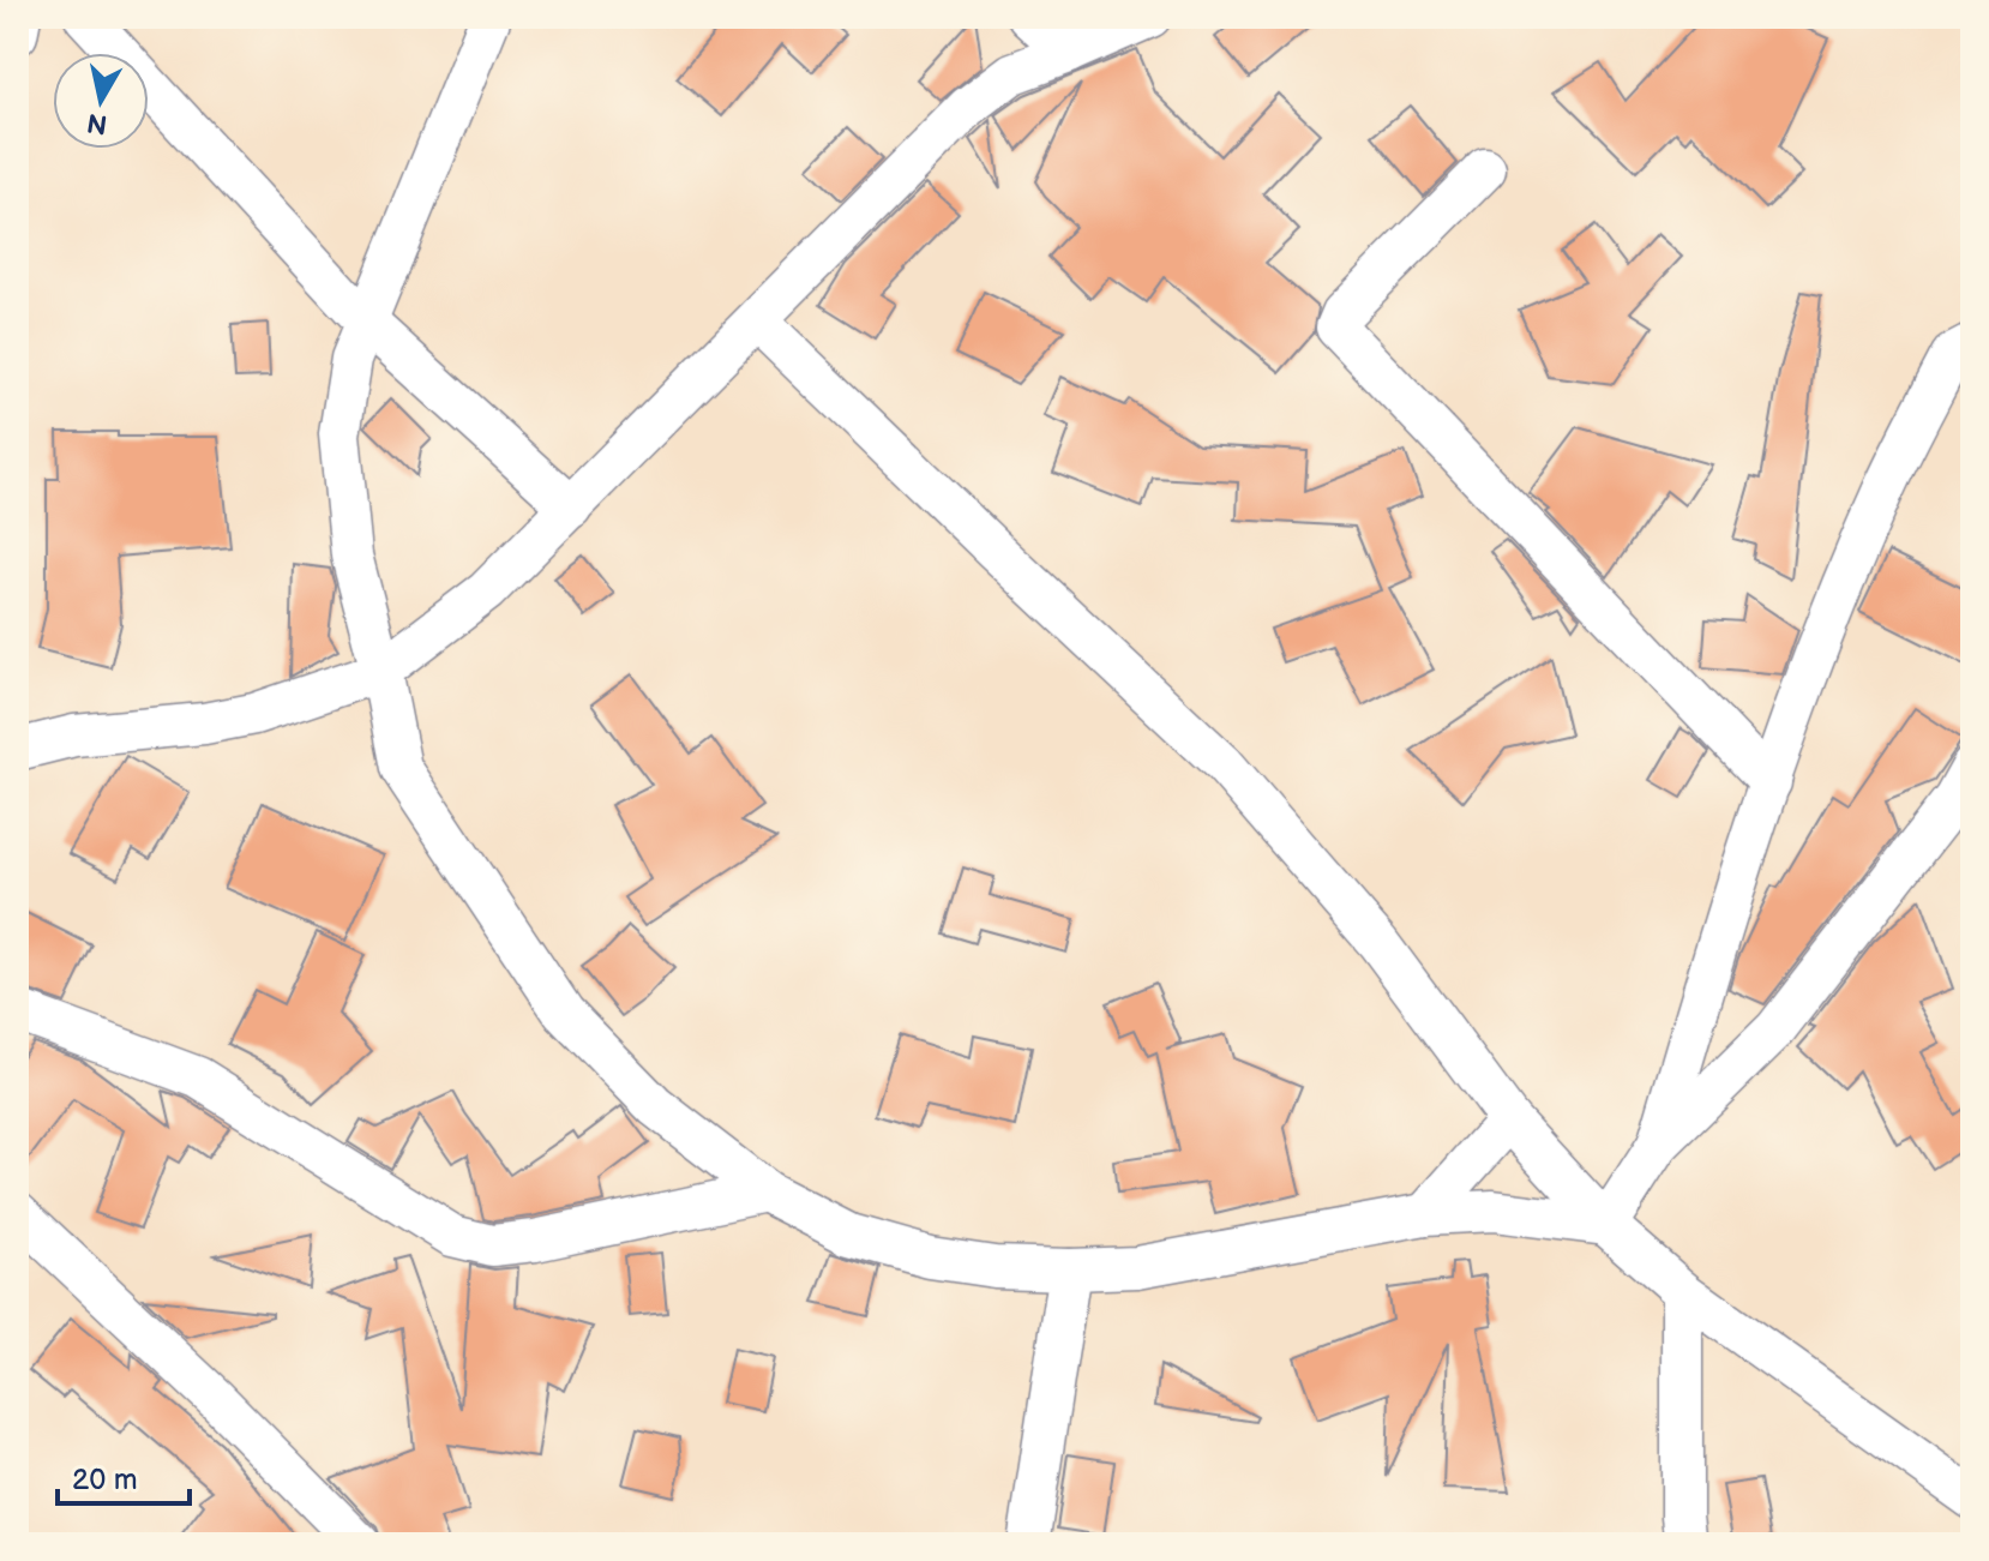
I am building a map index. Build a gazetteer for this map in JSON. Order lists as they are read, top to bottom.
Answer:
{
  "scale_bar": "20 m",
  "north": "bottom"
}
